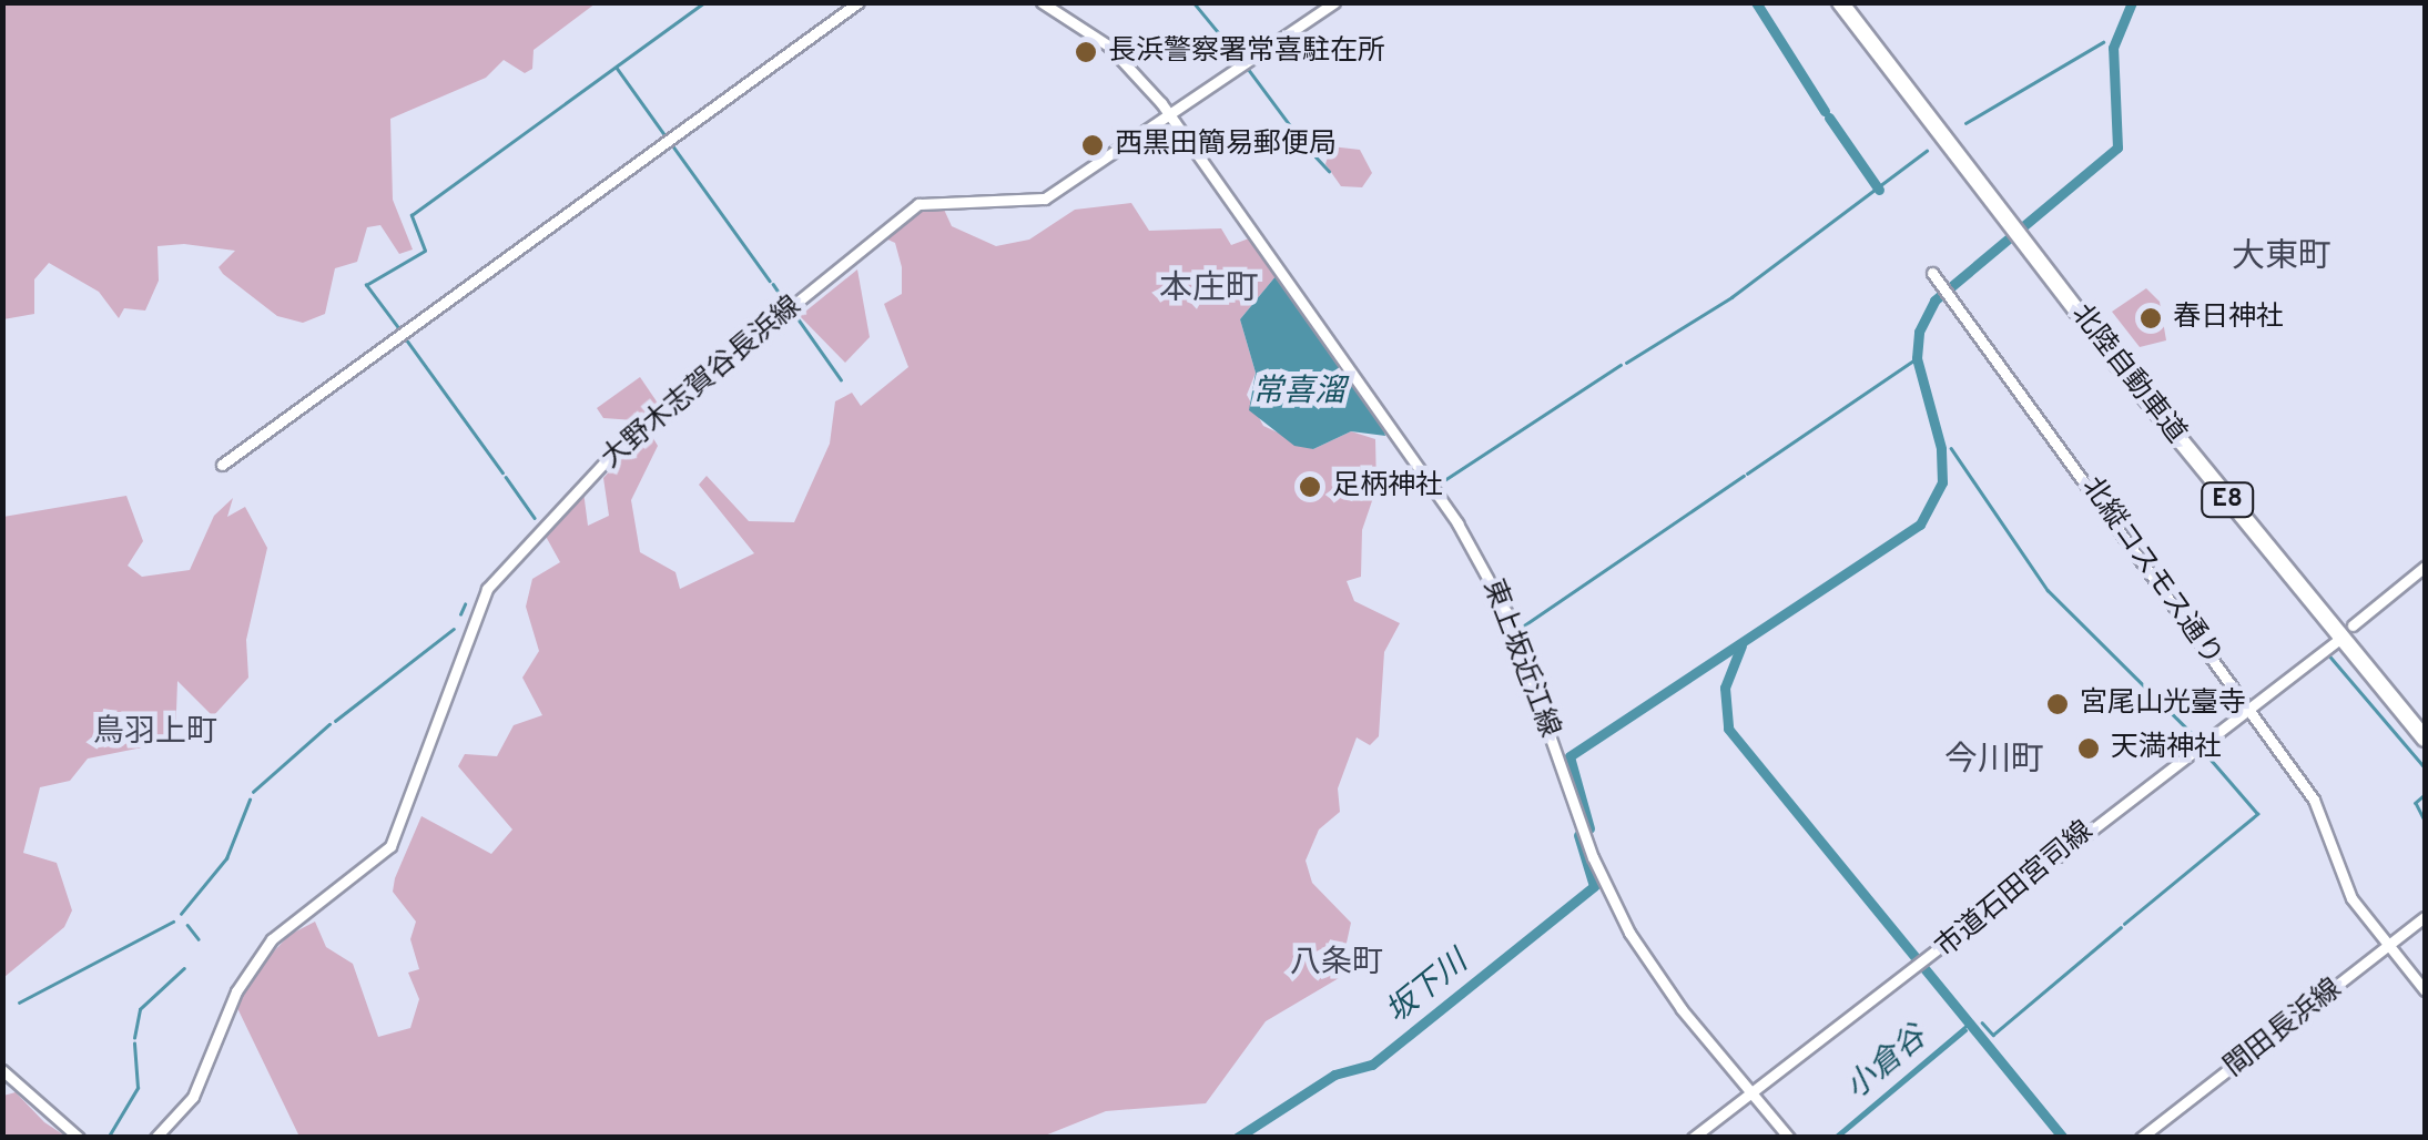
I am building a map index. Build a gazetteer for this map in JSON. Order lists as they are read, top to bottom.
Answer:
{
  "streets": {
    "highway": ["北陸自動車道", "E8"],
    "main road": [
      "大野木志賀谷長浜線",
      "北縦コスモス通り",
      "東上坂近江線",
      "市道石田宮司線",
      "間田長浜線"
    ]
  },
  "crossings": [
    ["大野木志賀谷長浜線", "東上坂近江線"],
    ["北縦コスモス通り", "市道石田宮司線"],
    ["北縦コスモス通り", "間田長浜線"],
    ["東上坂近江線", "市道石田宮司線"]
  ],
  "districts": [
    "大東町",
    "本庄町",
    "鳥羽上町",
    "今川町",
    "八条町"
  ],
  "water": ["常喜溜", "坂下川", "小倉谷"],
  "places": [
    "長浜警察署常喜駐在所",
    "西黒田簡易郵便局",
    "春日神社",
    "足柄神社",
    "宮尾山光臺寺",
    "天満神社"
  ]
}
